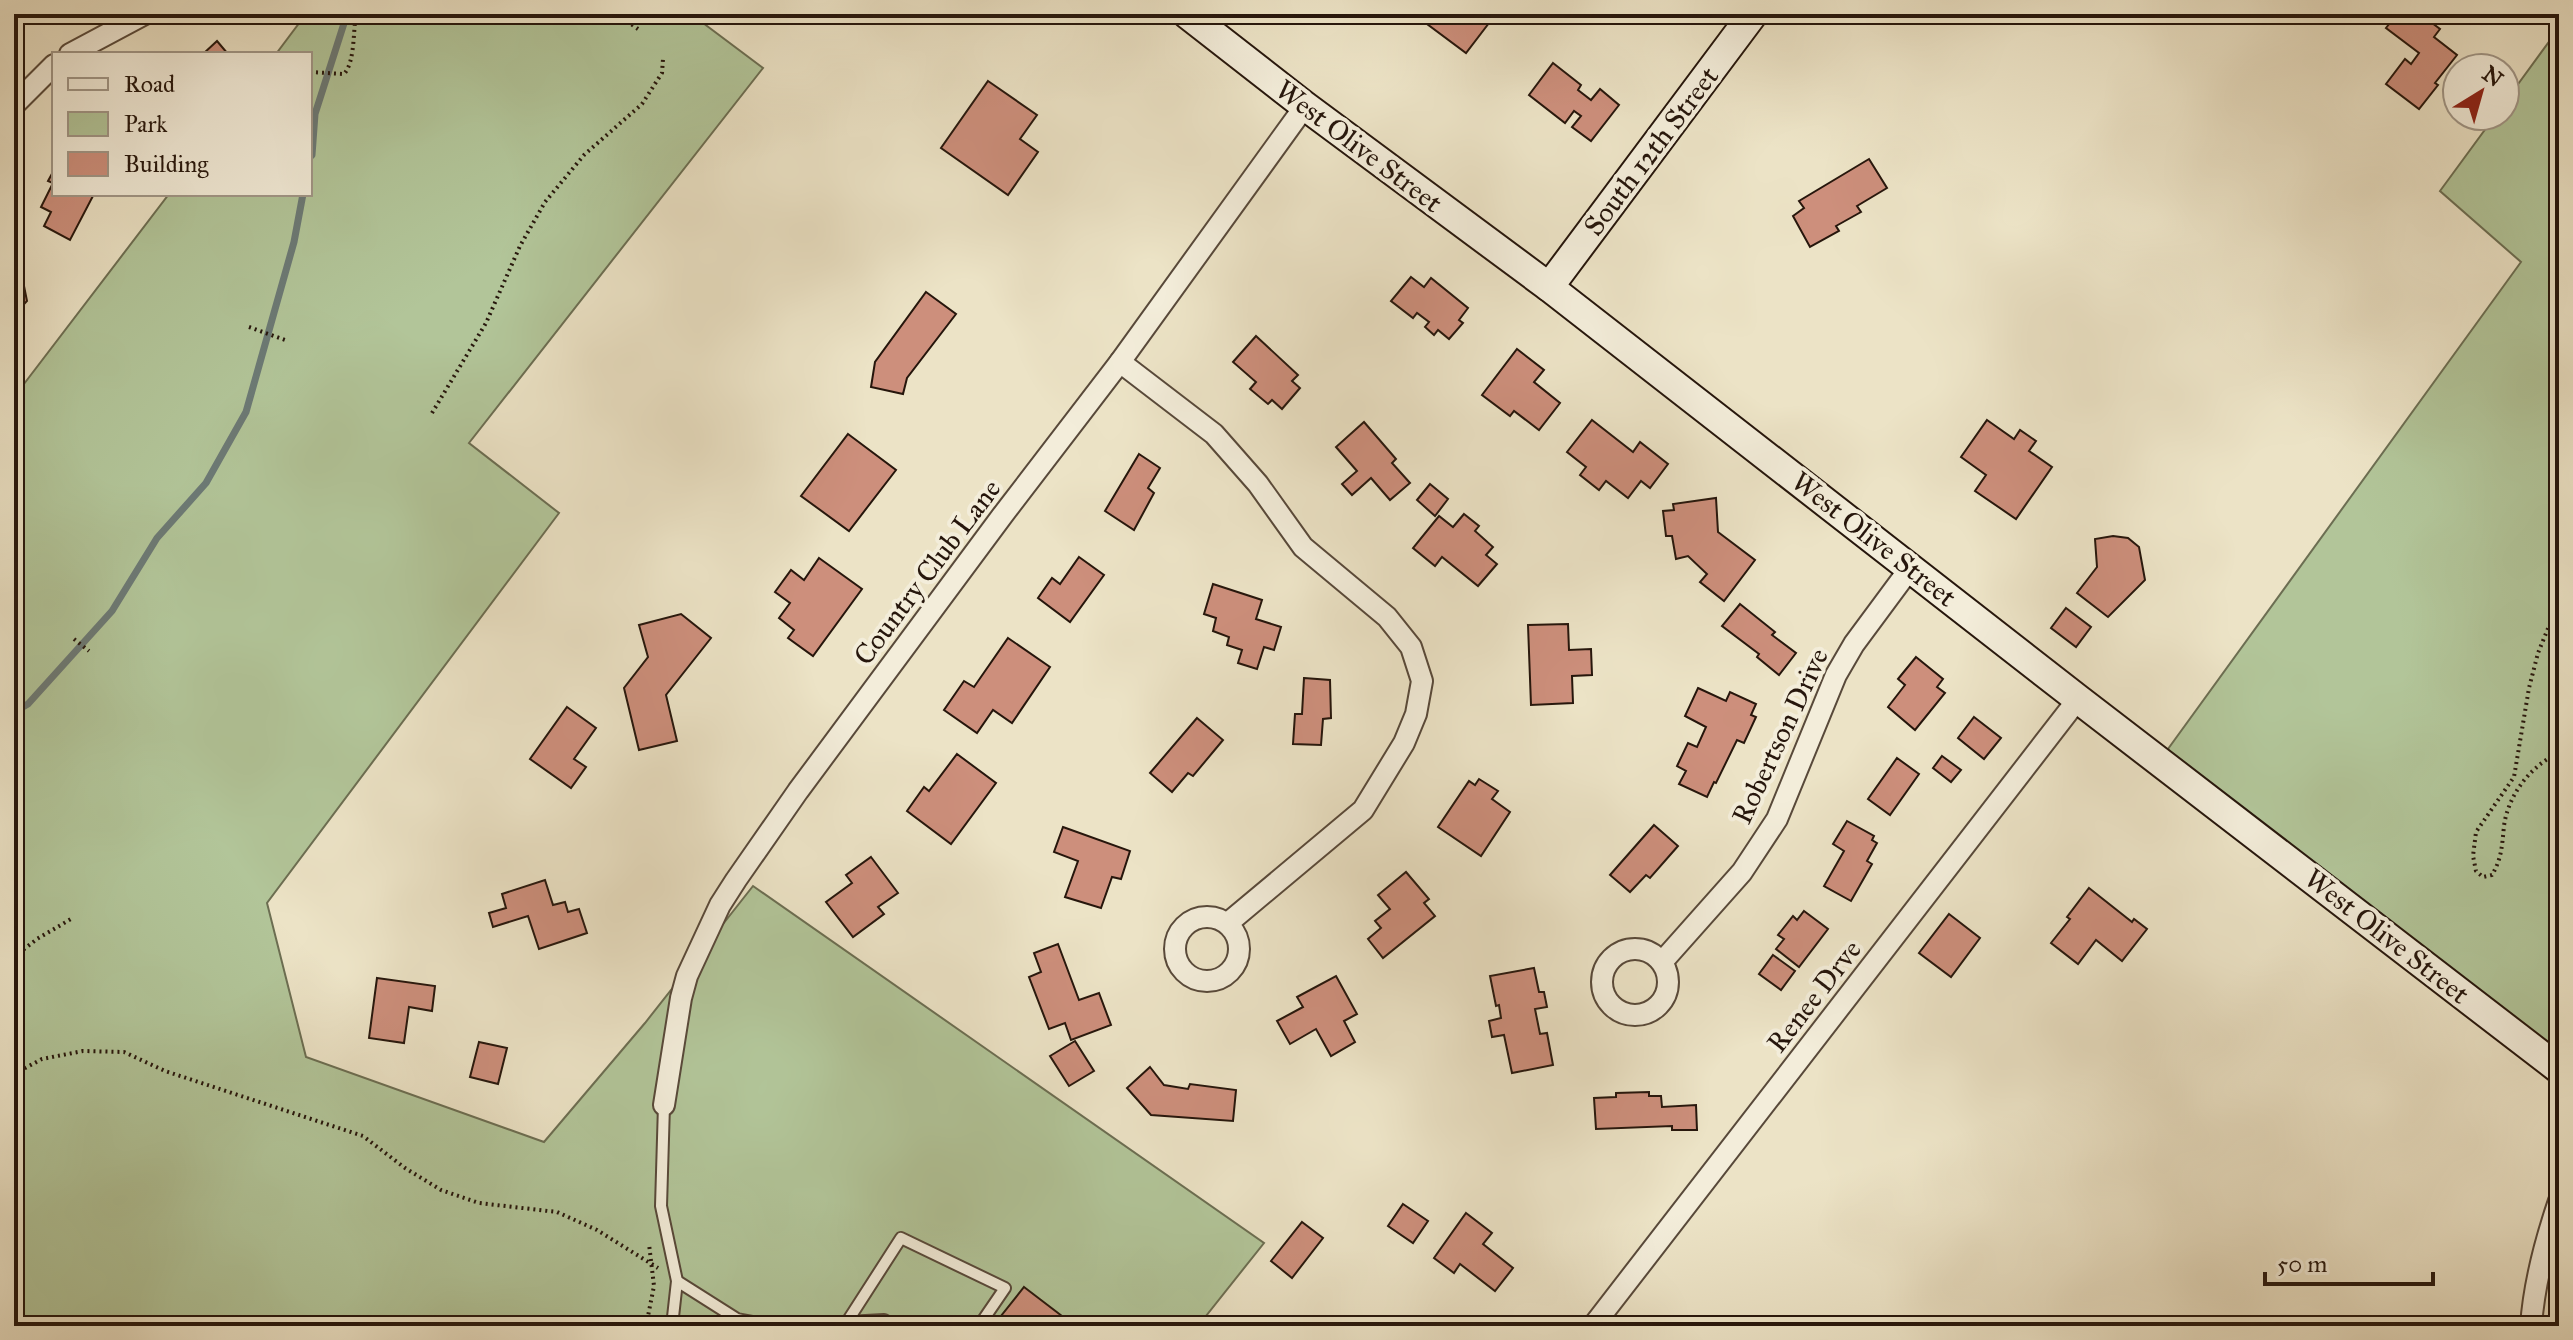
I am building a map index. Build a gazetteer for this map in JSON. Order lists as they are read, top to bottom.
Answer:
{
  "streets": {
    "street": [
      "West Olive Street",
      "South 12th Street",
      "Country Club Lane",
      "Robertson Drive",
      "Renee Drve"
    ]
  },
  "crossings": [
    ["West Olive Street", "South 12th Street"],
    ["West Olive Street", "Country Club Lane"],
    ["West Olive Street", "Robertson Drive"],
    ["West Olive Street", "Renee Drve"]
  ],
  "legend": ["Road", "Park", "Building"],
  "scale_bar": "50 m",
  "north": "top right"
}
